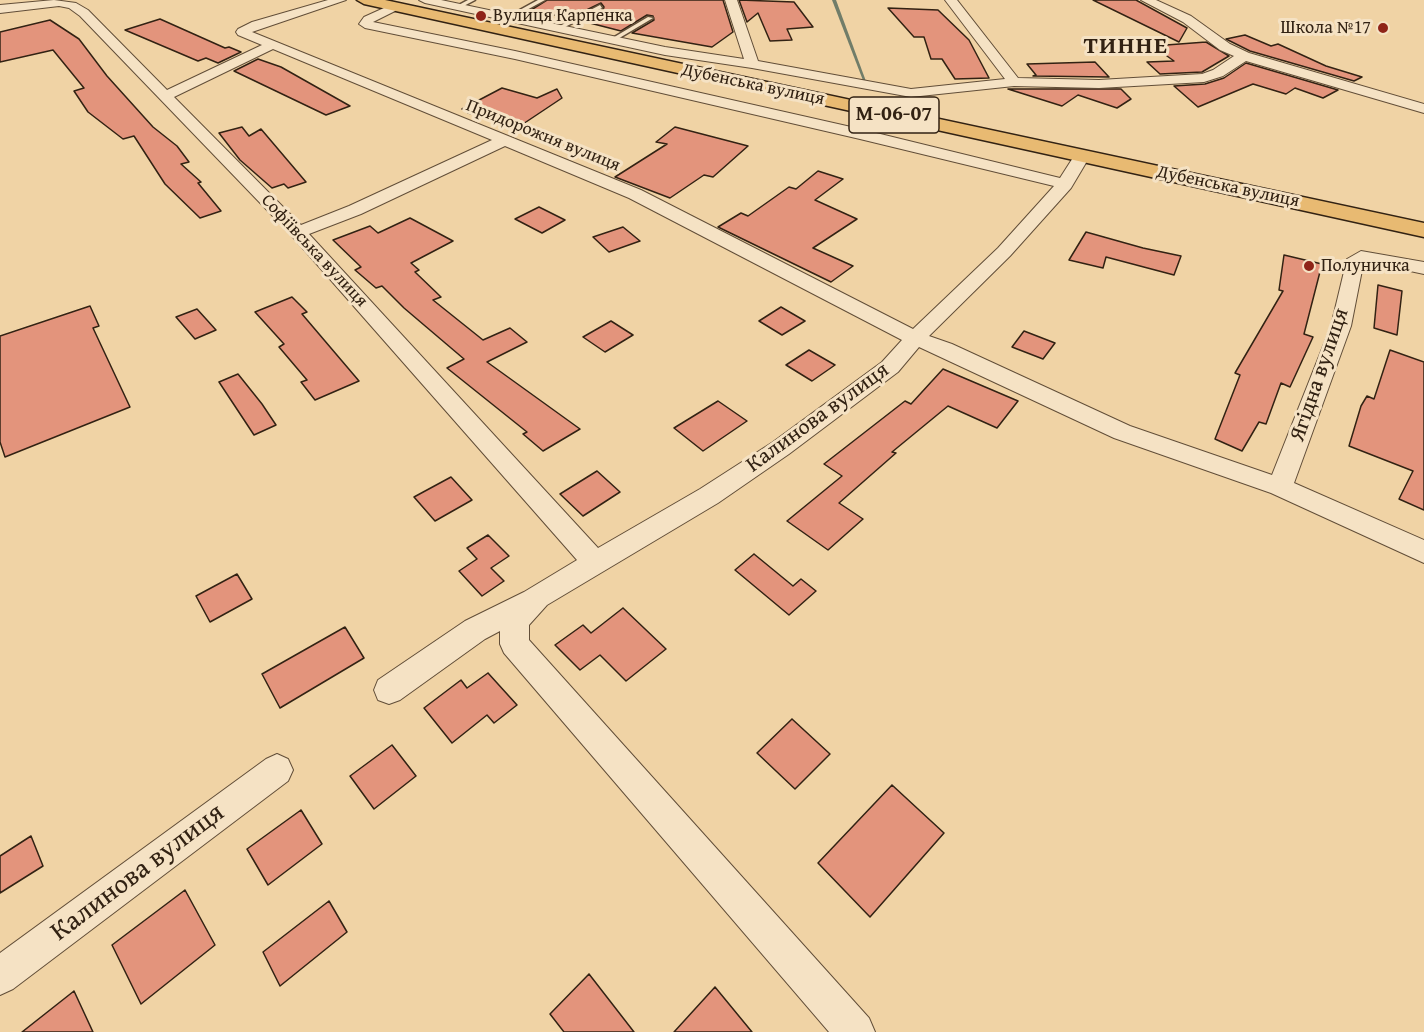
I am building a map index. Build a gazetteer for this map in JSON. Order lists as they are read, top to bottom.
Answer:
{
  "streets": {
    "main road": ["Дубенська вулиця", "М-06-07"],
    "street": [
      "Придорожня вулиця",
      "Софіївська вулиця",
      "Ягідна вулиця",
      "Калинова вулиця"
    ]
  },
  "crossings": [
    ["Дубенська вулиця", "Калинова вулиця"],
    ["Придорожня вулиця", "Ягідна вулиця"],
    ["Придорожня вулиця", "Калинова вулиця"],
    ["Софіївська вулиця", "Калинова вулиця"]
  ],
  "districts": ["ТИННЕ"],
  "places": ["Вулиця Карпенка", "Школа №17", "Полуничка"]
}
